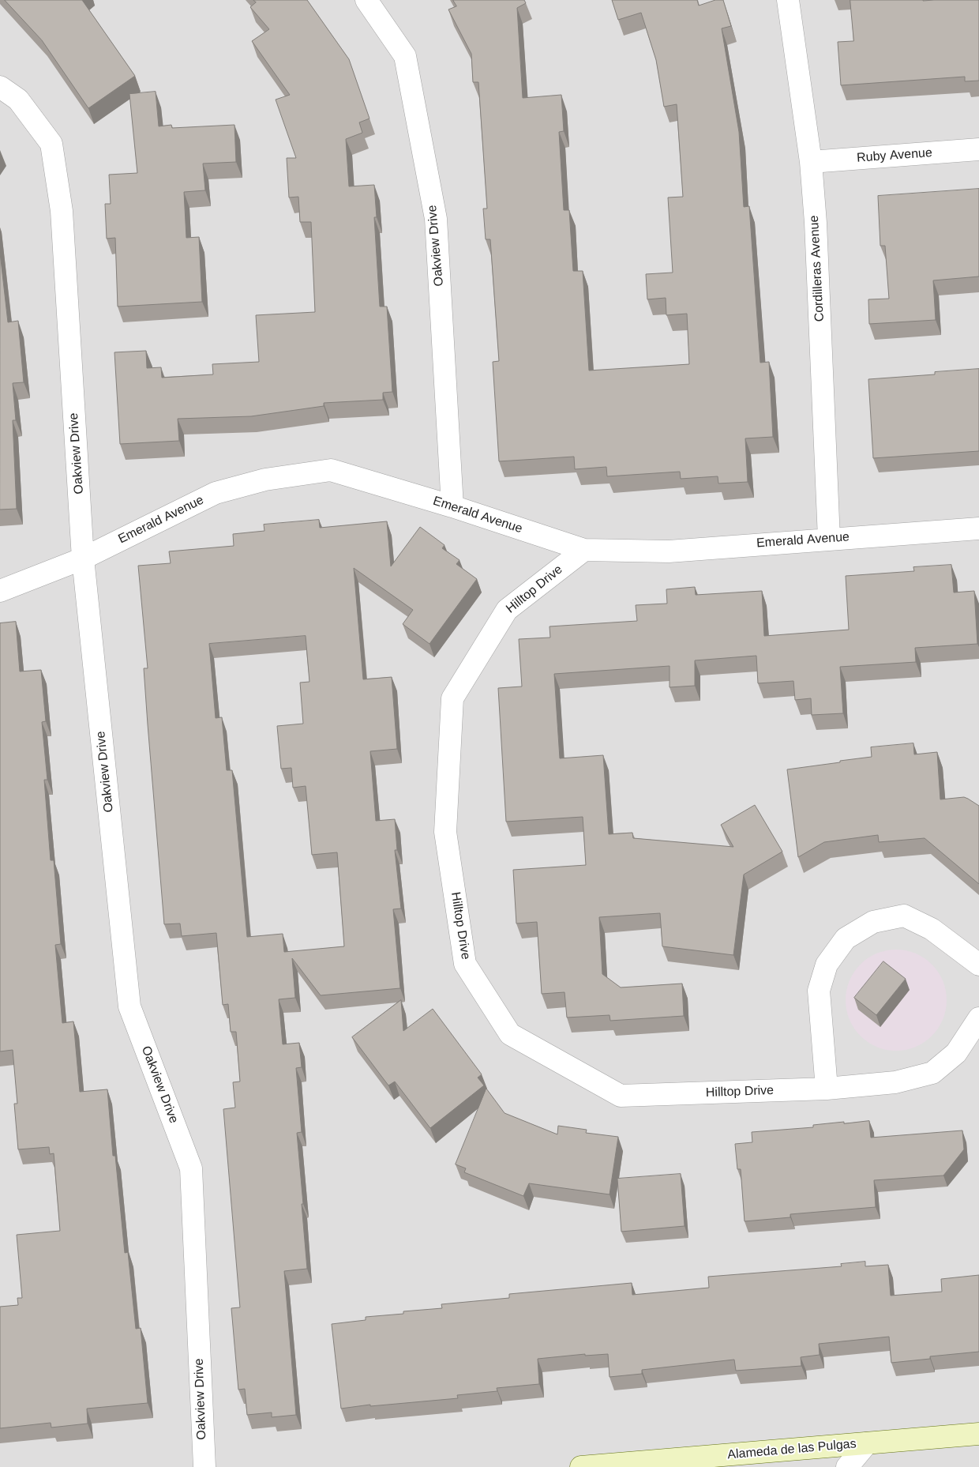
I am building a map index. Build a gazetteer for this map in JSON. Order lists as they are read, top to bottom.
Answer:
{
  "streets": {
    "main road": ["Alameda de las Pulgas"],
    "street": [
      "Ruby Avenue",
      "Oakview Drive",
      "Cordilleras Avenue",
      "Emerald Avenue",
      "Hilltop Drive"
    ]
  },
  "crossings": [
    ["Ruby Avenue", "Cordilleras Avenue"],
    ["Oakview Drive", "Emerald Avenue"],
    ["Cordilleras Avenue", "Emerald Avenue"],
    ["Emerald Avenue", "Hilltop Drive"]
  ]
}
